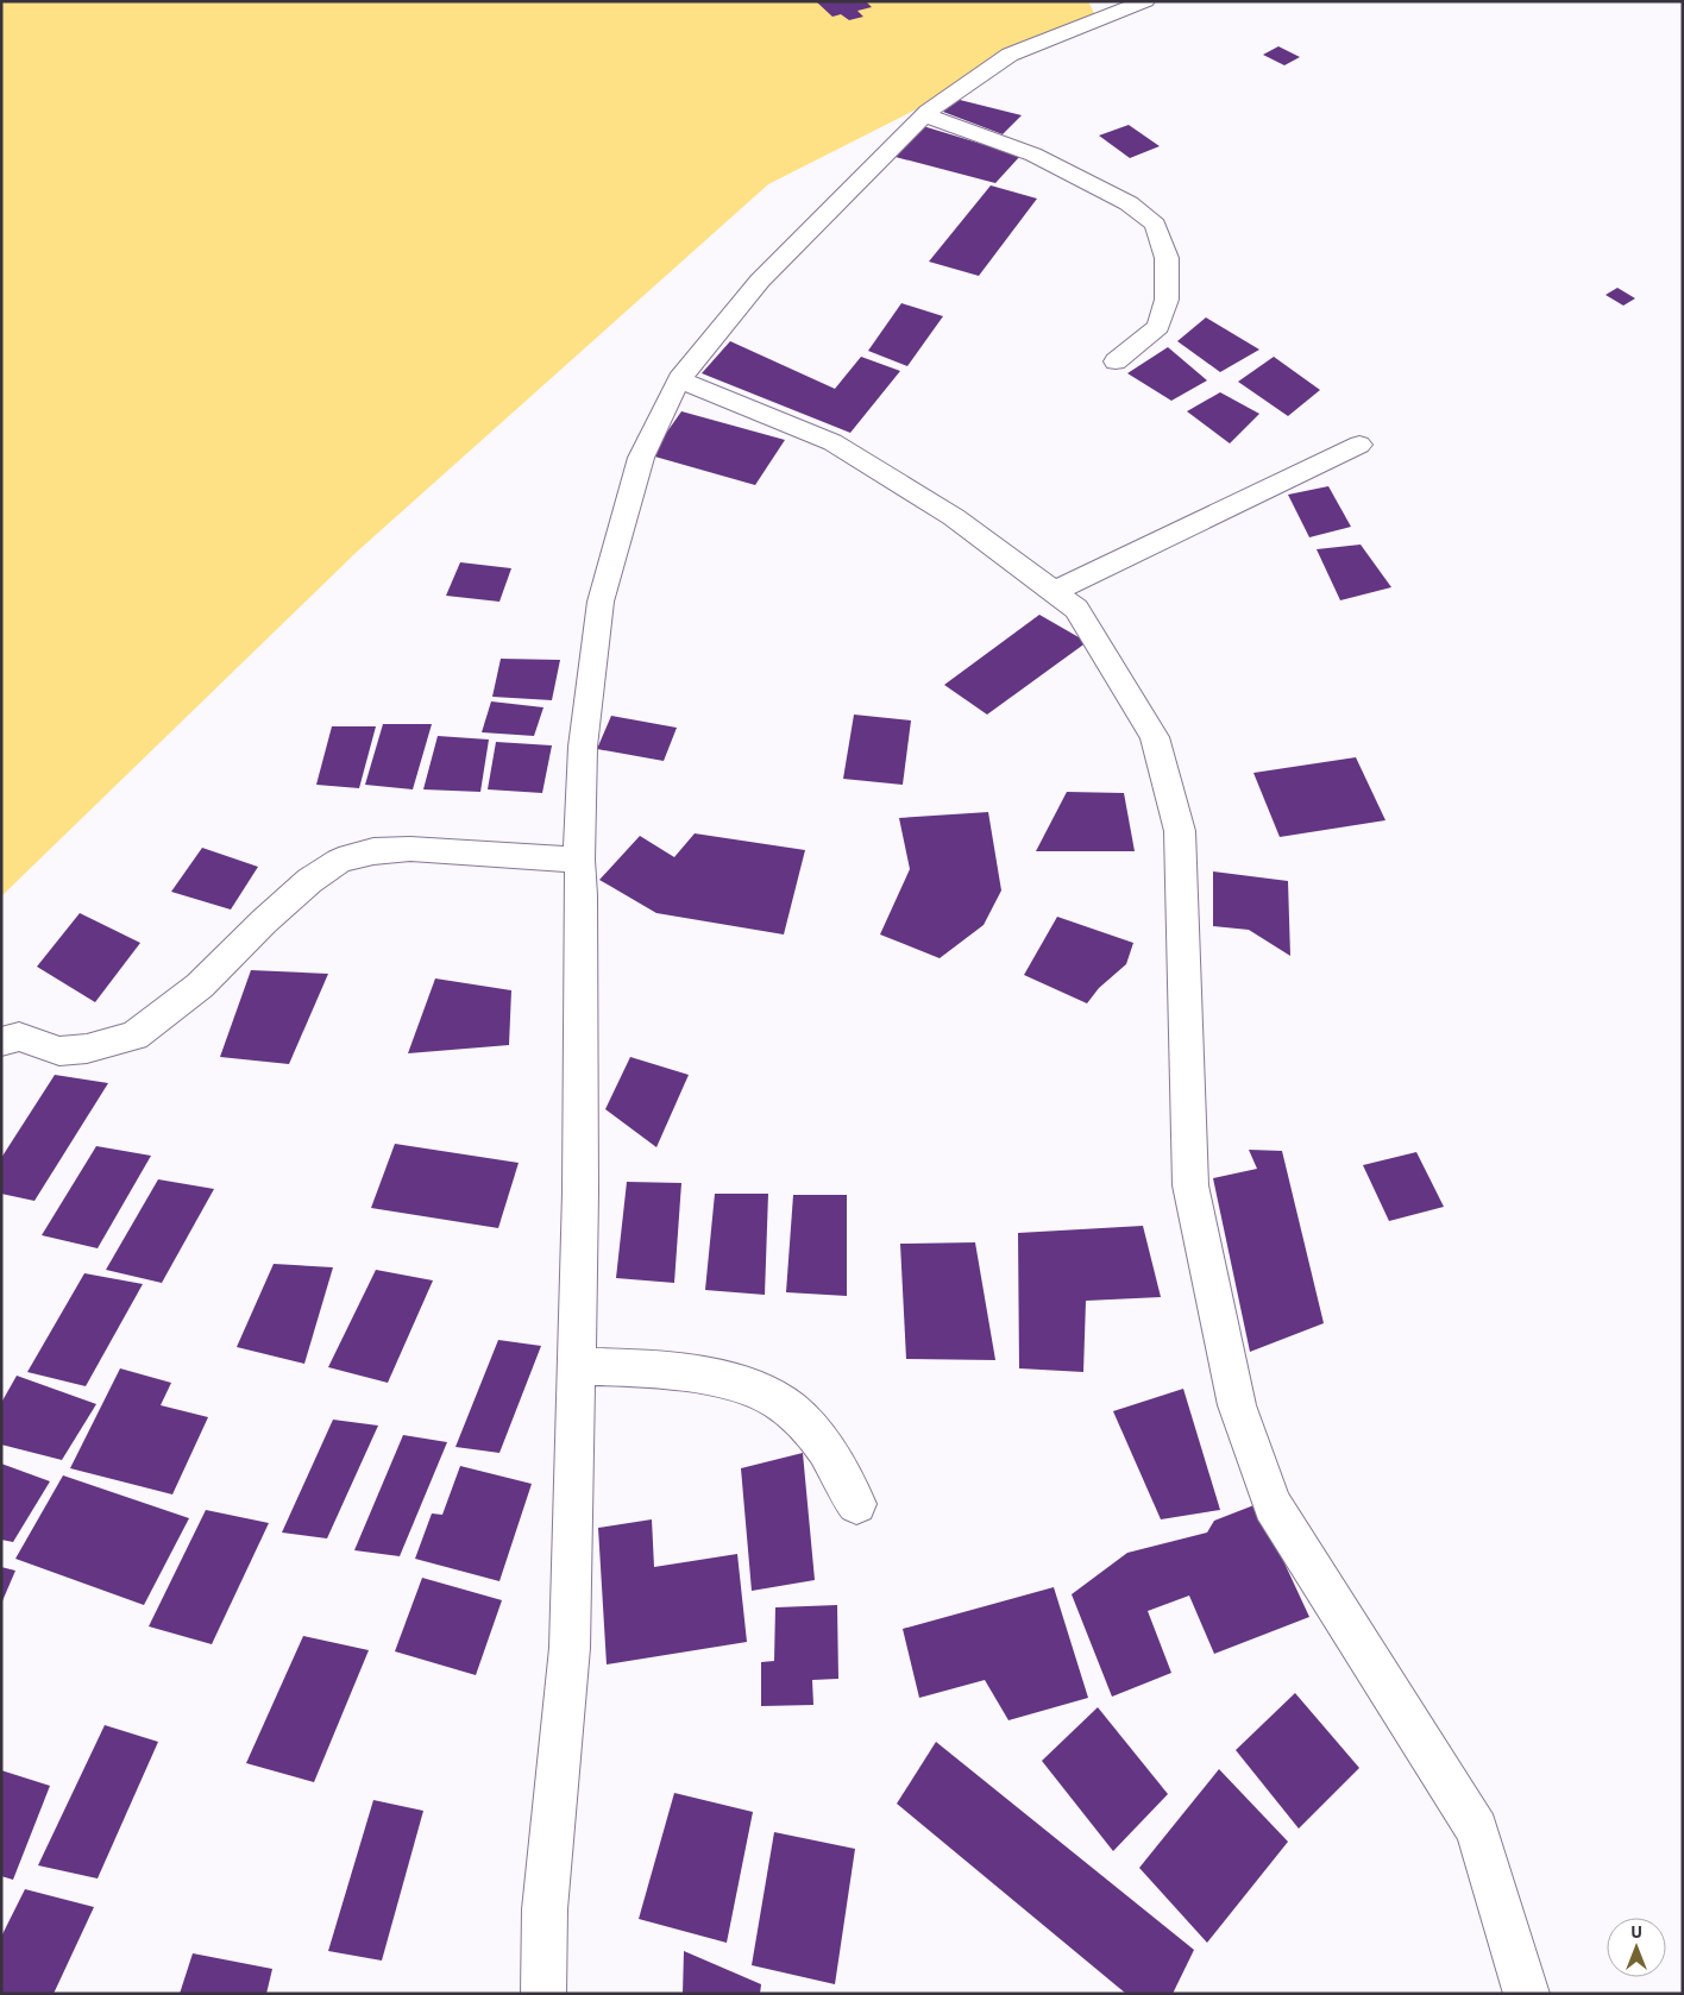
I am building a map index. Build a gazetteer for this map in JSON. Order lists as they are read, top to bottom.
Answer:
{
  "north": "top"
}
